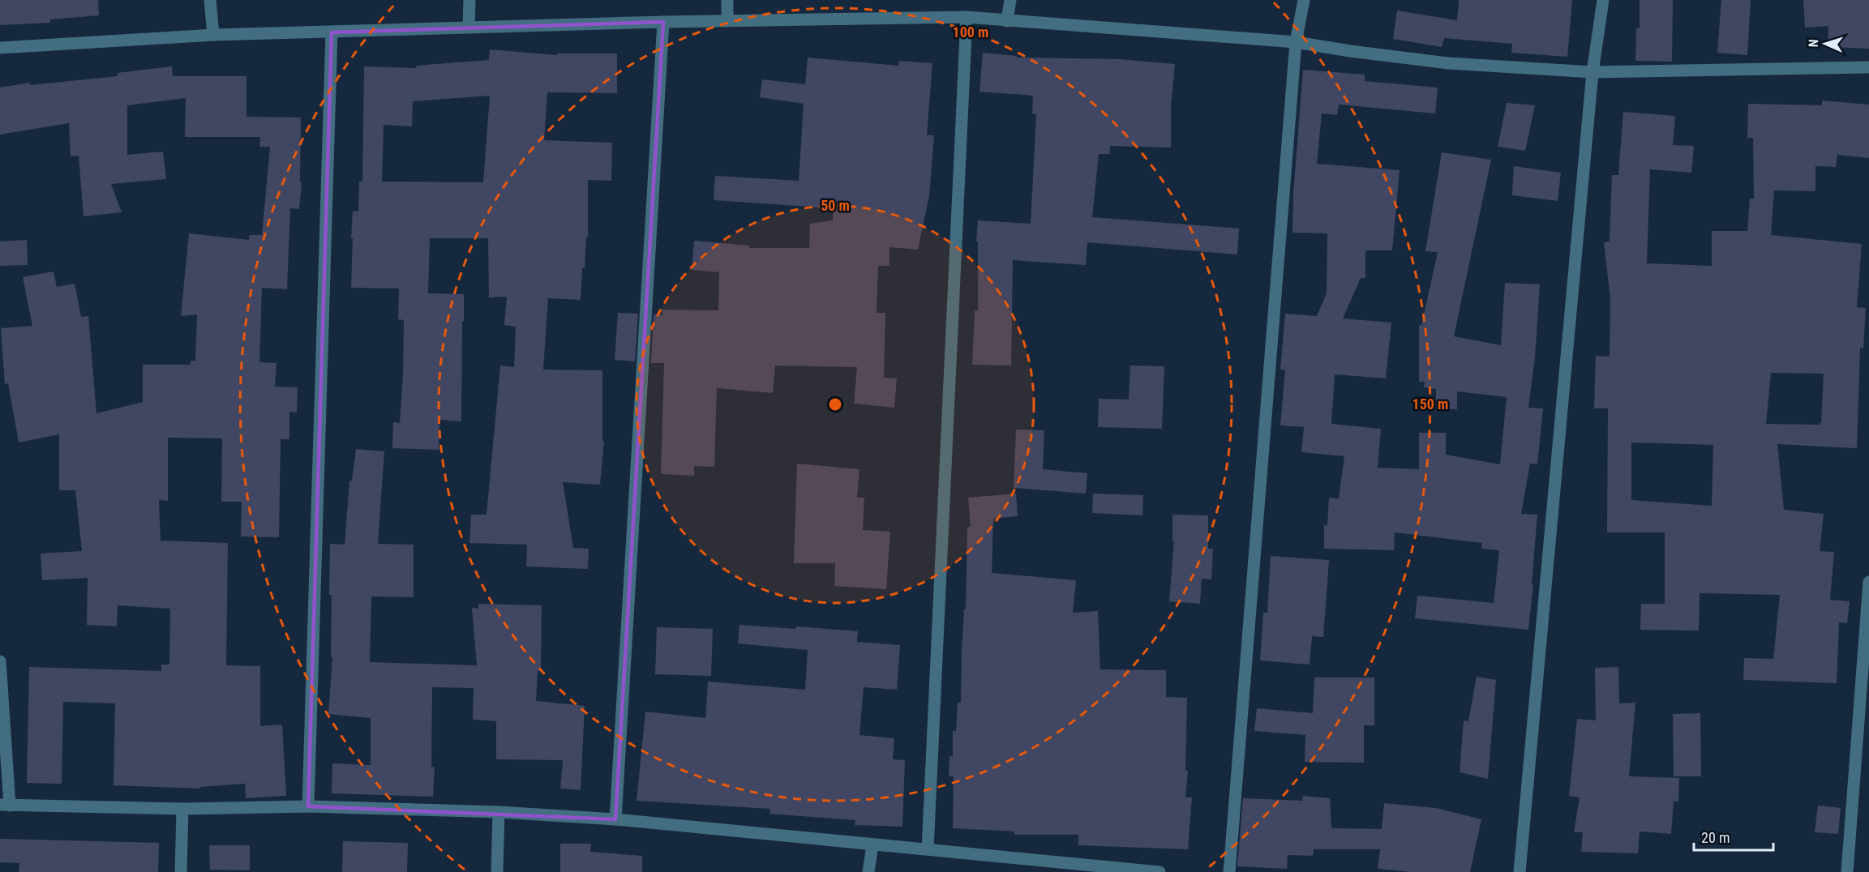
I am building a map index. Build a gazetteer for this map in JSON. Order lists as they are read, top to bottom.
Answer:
{
  "scale_bar": "20 m",
  "north": "left",
  "rings": ["100 m", "50 m", "150 m"]
}
